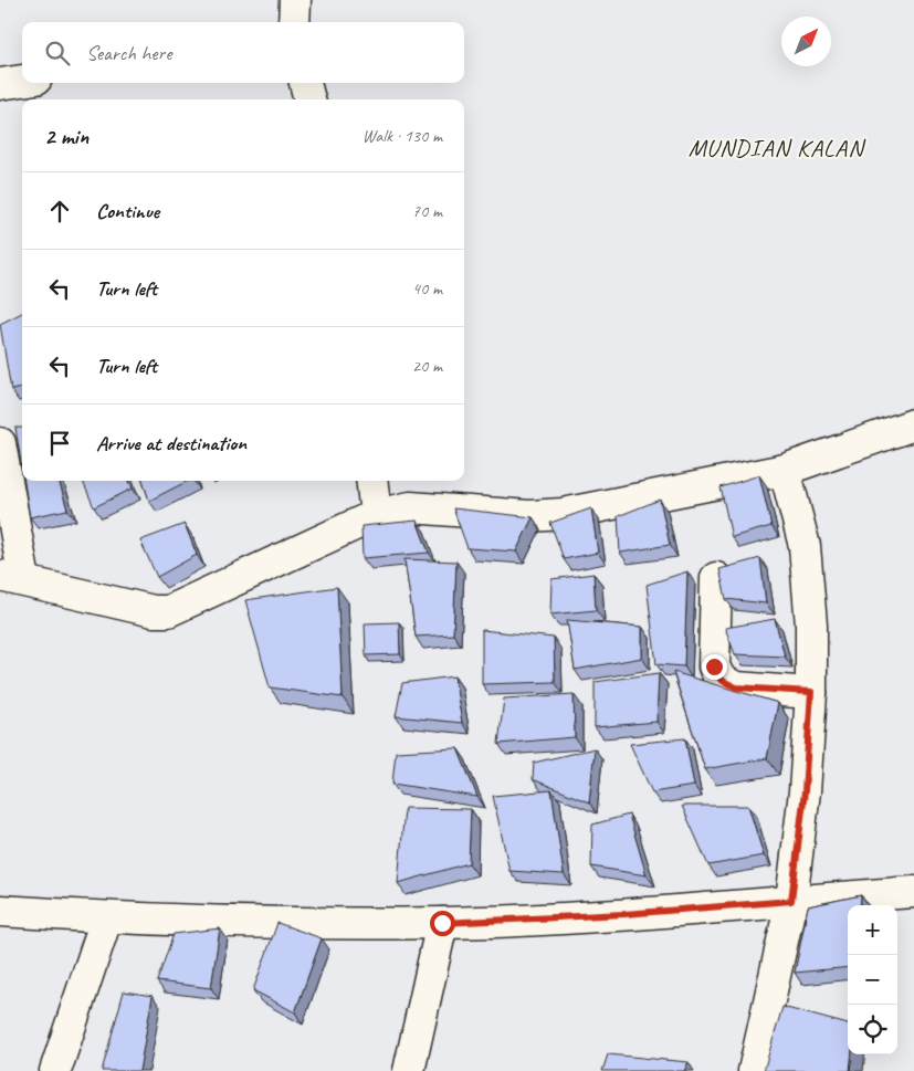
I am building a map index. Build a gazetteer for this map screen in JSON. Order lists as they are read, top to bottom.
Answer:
{
  "districts": ["MUNDIAN KALAN"],
  "north": "top right",
  "page": {
    "search": "Search here",
    "heading": ["2 min", "Walk · 130 m"],
    "list": [
      ["Continue", "70 m"],
      ["Turn left", "40 m"],
      ["Turn left", "20 m"],
      "Arrive at destination"
    ],
    "map_buttons": ["+", "−"]
  }
}
